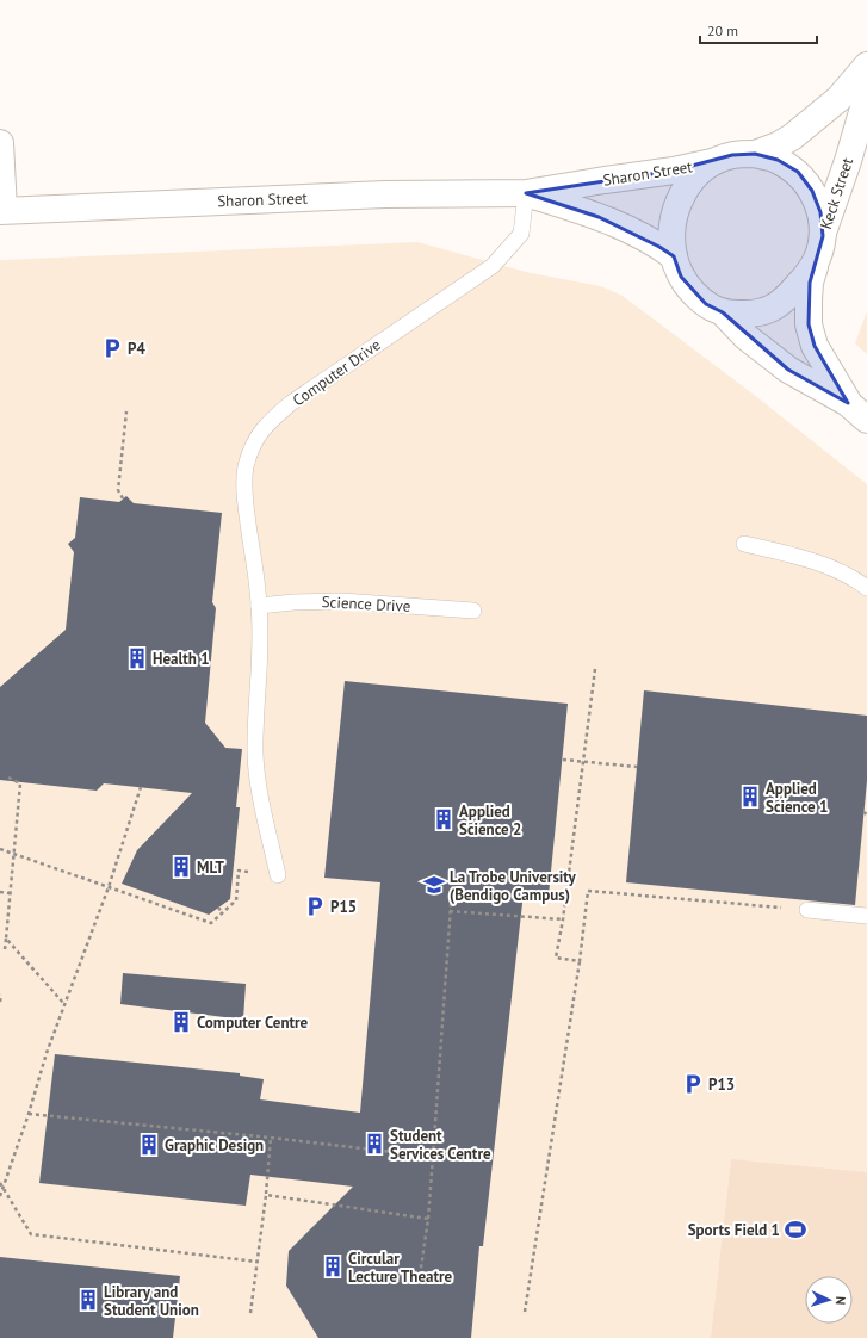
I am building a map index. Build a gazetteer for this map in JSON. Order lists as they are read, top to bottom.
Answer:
{
  "streets": {
    "street": ["Sharon Street", "Keck Street"],
    "lane": ["Computer Drive", "Science Drive"]
  },
  "crossings": [
    ["Sharon Street", "Keck Street"],
    ["Sharon Street", "Computer Drive"],
    ["Computer Drive", "Science Drive"]
  ],
  "places": {
    "parking": ["P4", "P15", "P13"],
    "building": [
      "Health 1",
      "Applied Science 1",
      "Applied Science 2",
      "MLT",
      "Computer Centre",
      "Student Services Centre",
      "Graphic Design",
      "Circular Lecture Theatre",
      "Library and Student Union"
    ],
    "school or university": ["La Trobe University (Bendigo Campus)"],
    "sports": ["Sports Field 1"]
  },
  "scale_bar": "20 m",
  "north": "right"
}
